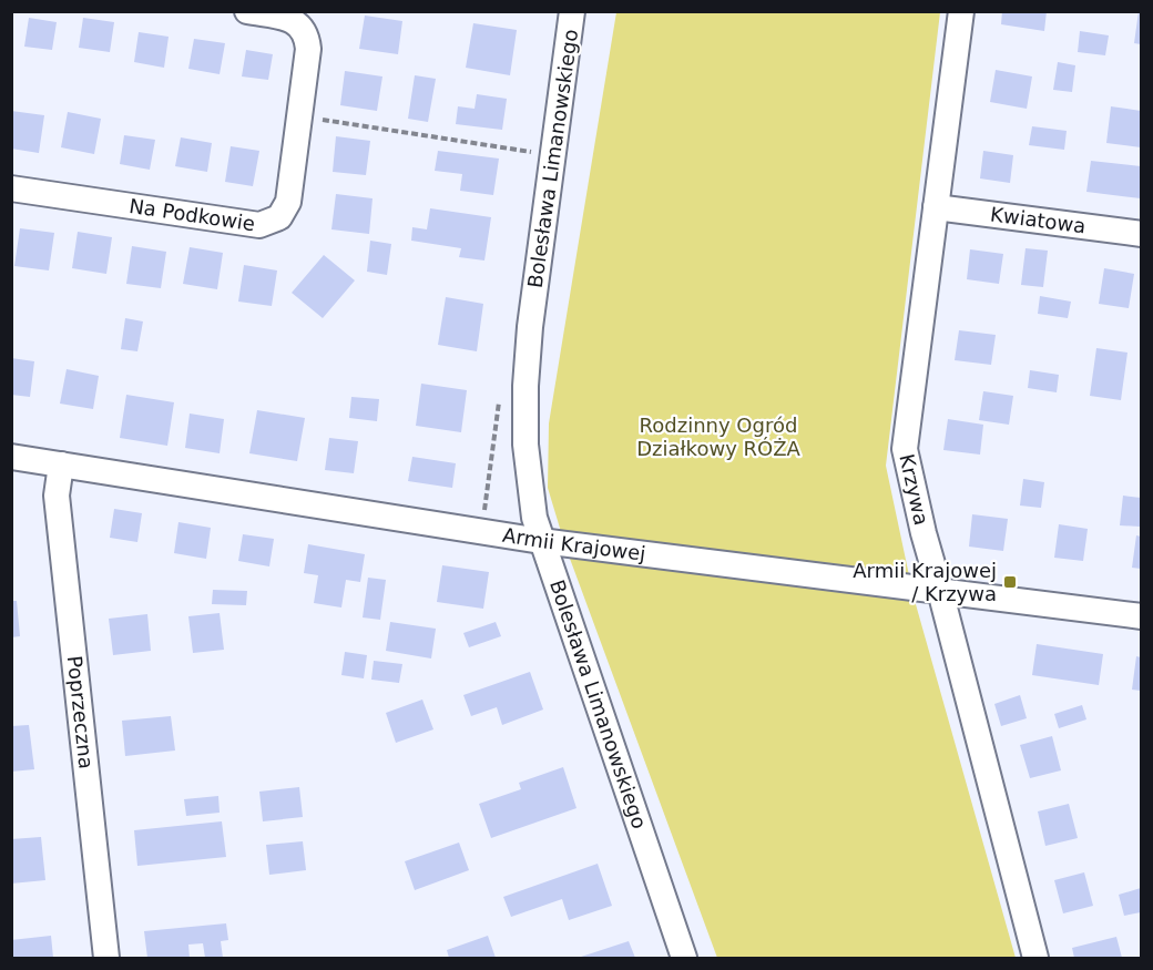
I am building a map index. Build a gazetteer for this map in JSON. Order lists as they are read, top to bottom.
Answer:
{
  "streets": {
    "street": [
      "Bolesława Limanowskiego",
      "Na Podkowie",
      "Kwiatowa",
      "Krzywa",
      "Armii Krajowej",
      "Poprzeczna"
    ]
  },
  "crossings": [
    ["Bolesława Limanowskiego", "Armii Krajowej"],
    ["Kwiatowa", "Krzywa"],
    ["Krzywa", "Armii Krajowej"],
    ["Armii Krajowej", "Poprzeczna"]
  ],
  "parks": ["Rodzinny Ogród Działkowy RÓŻA"],
  "places": {
    "transit": ["Armii Krajowej / Krzywa"]
  }
}
